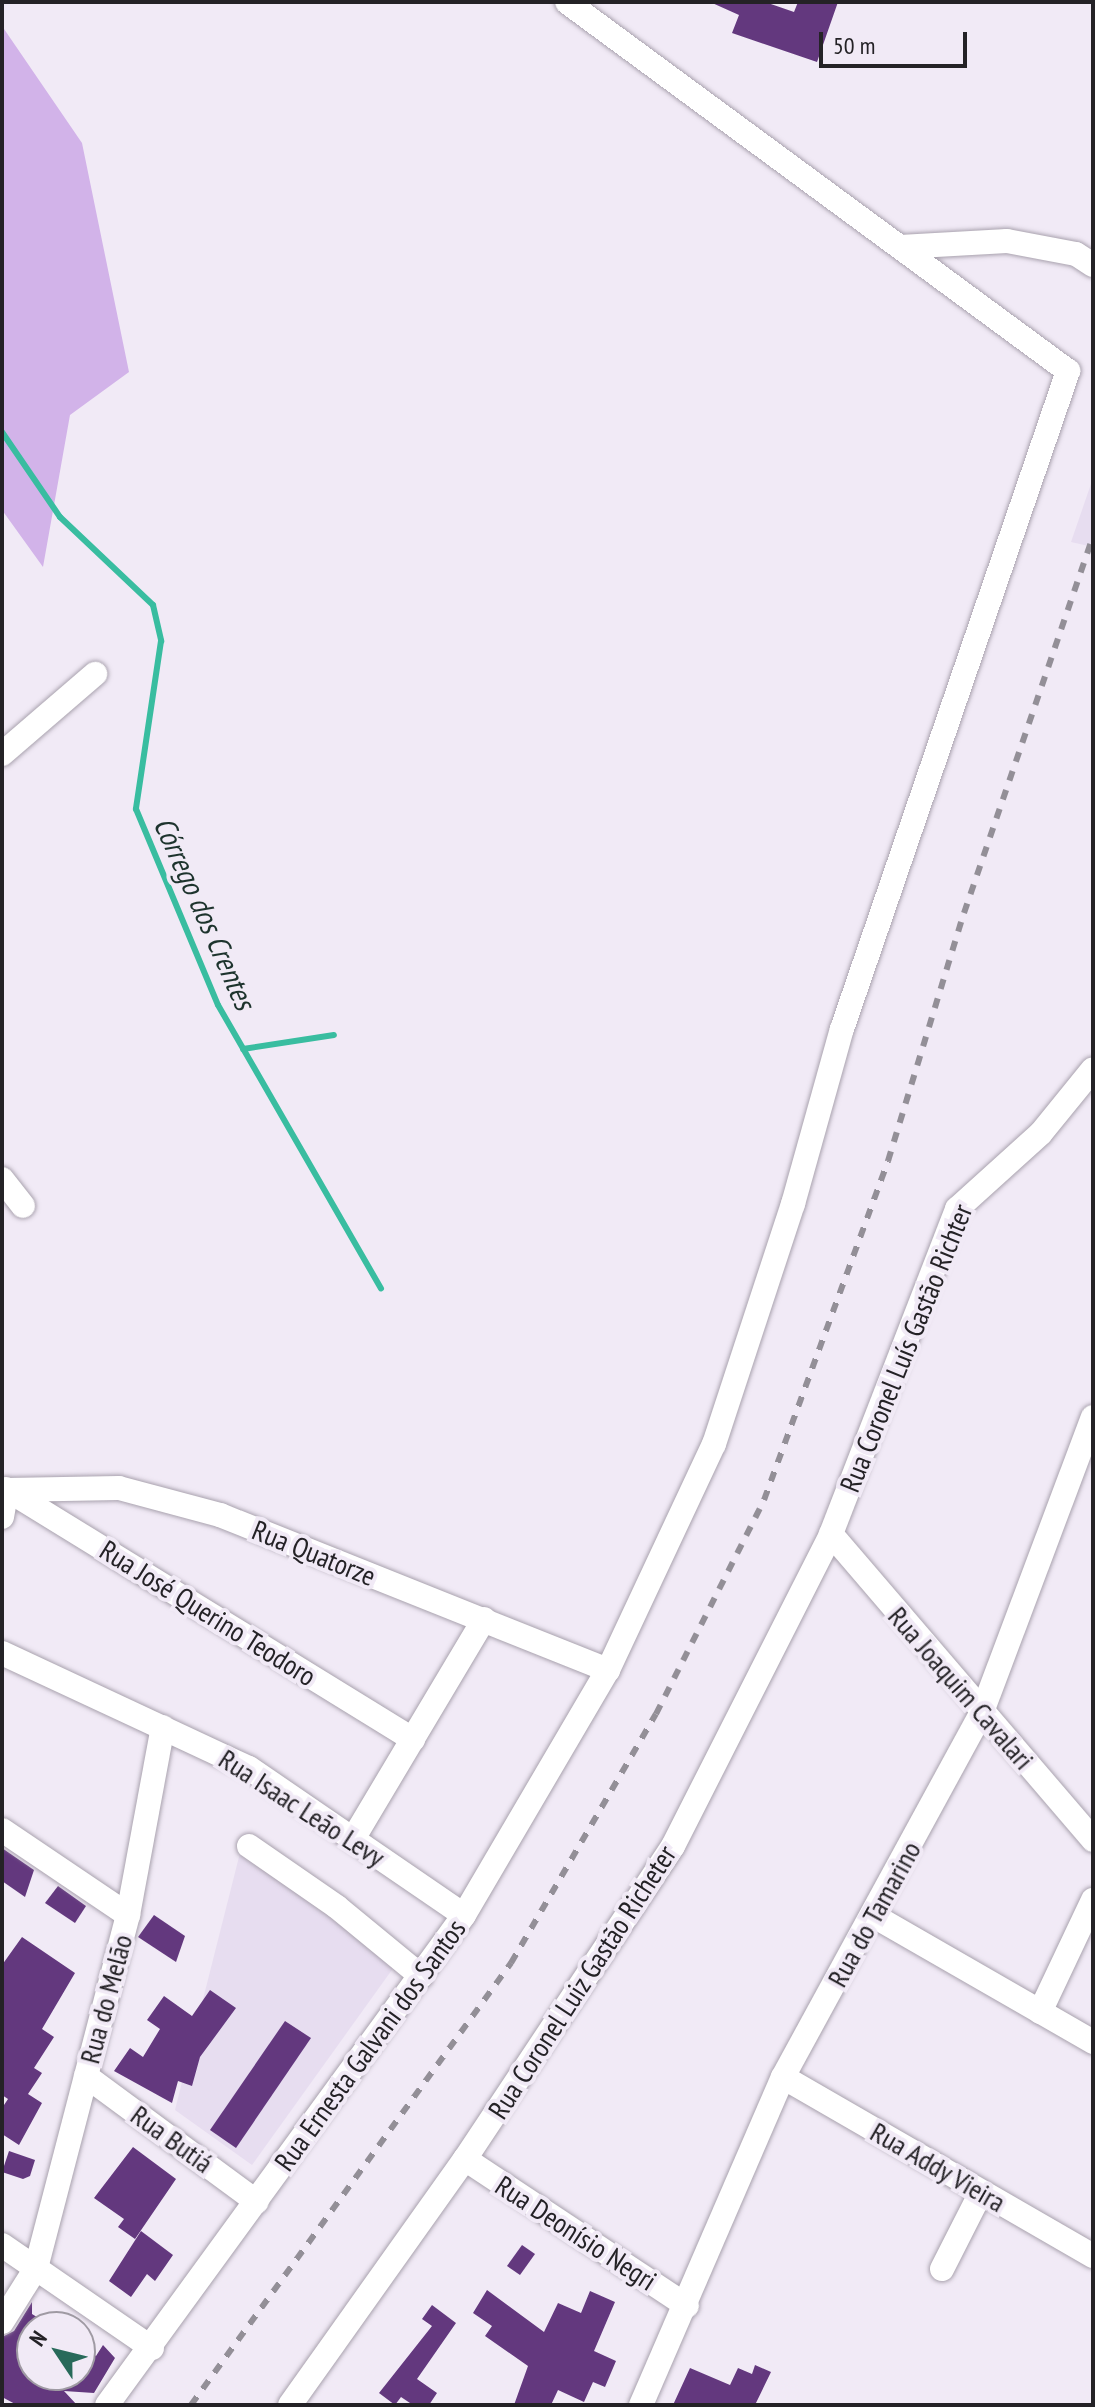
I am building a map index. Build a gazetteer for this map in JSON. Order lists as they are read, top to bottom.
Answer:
{
  "streets": {
    "street": [
      "Rua Coronel Luís Gastão Richter",
      "Rua Quatorze",
      "Rua José Querino Teodoro",
      "Rua Joaquim Cavalari",
      "Rua Isaac Leão Levy",
      "Rua do Tamarino",
      "Rua Coronel Luiz Gastão Richeter",
      "Rua do Melão",
      "Rua Ernesta Galvani dos Santos",
      "Rua Butiá",
      "Rua Addy Vieira",
      "Rua Deonísio Negri"
    ]
  },
  "crossings": [
    ["Rua Coronel Luís Gastão Richter", "Rua Joaquim Cavalari"],
    ["Rua Coronel Luís Gastão Richter", "Rua Coronel Luiz Gastão Richeter"],
    ["Rua Quatorze", "Rua José Querino Teodoro"],
    ["Rua Quatorze", "Rua Ernesta Galvani dos Santos"],
    ["Rua Joaquim Cavalari", "Rua do Tamarino"],
    ["Rua Joaquim Cavalari", "Rua Coronel Luiz Gastão Richeter"],
    ["Rua Isaac Leão Levy", "Rua do Melão"],
    ["Rua Isaac Leão Levy", "Rua Ernesta Galvani dos Santos"],
    ["Rua do Tamarino", "Rua Addy Vieira"],
    ["Rua do Tamarino", "Rua Deonísio Negri"],
    ["Rua Coronel Luiz Gastão Richeter", "Rua Deonísio Negri"],
    ["Rua do Melão", "Rua Butiá"],
    ["Rua Ernesta Galvani dos Santos", "Rua Butiá"]
  ],
  "water": ["Córrego dos Crentes"],
  "scale_bar": "50 m",
  "north": "top left"
}
